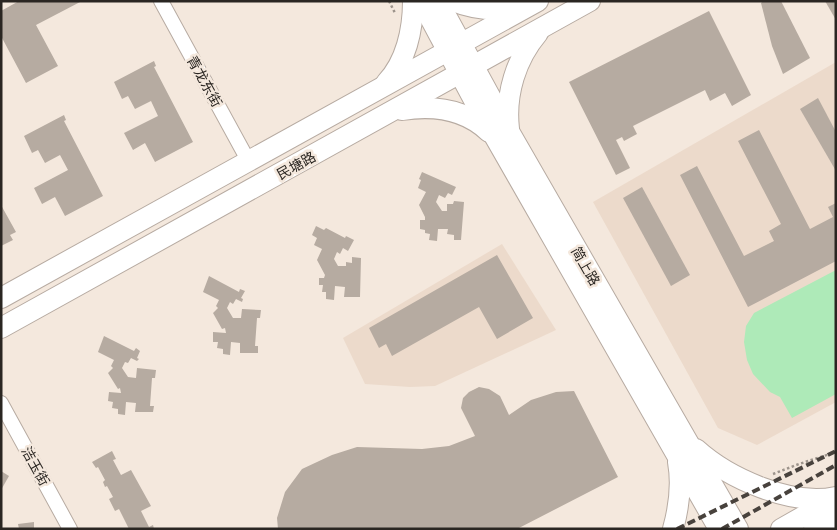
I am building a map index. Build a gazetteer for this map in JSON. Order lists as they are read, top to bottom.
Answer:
{
  "streets": {
    "main road": ["民塘路", "简上路"],
    "street": ["青龙东街", "洁玉街"]
  },
  "crossings": [
    ["青龙东街", "民塘路"],
    ["民塘路", "简上路"]
  ]
}
